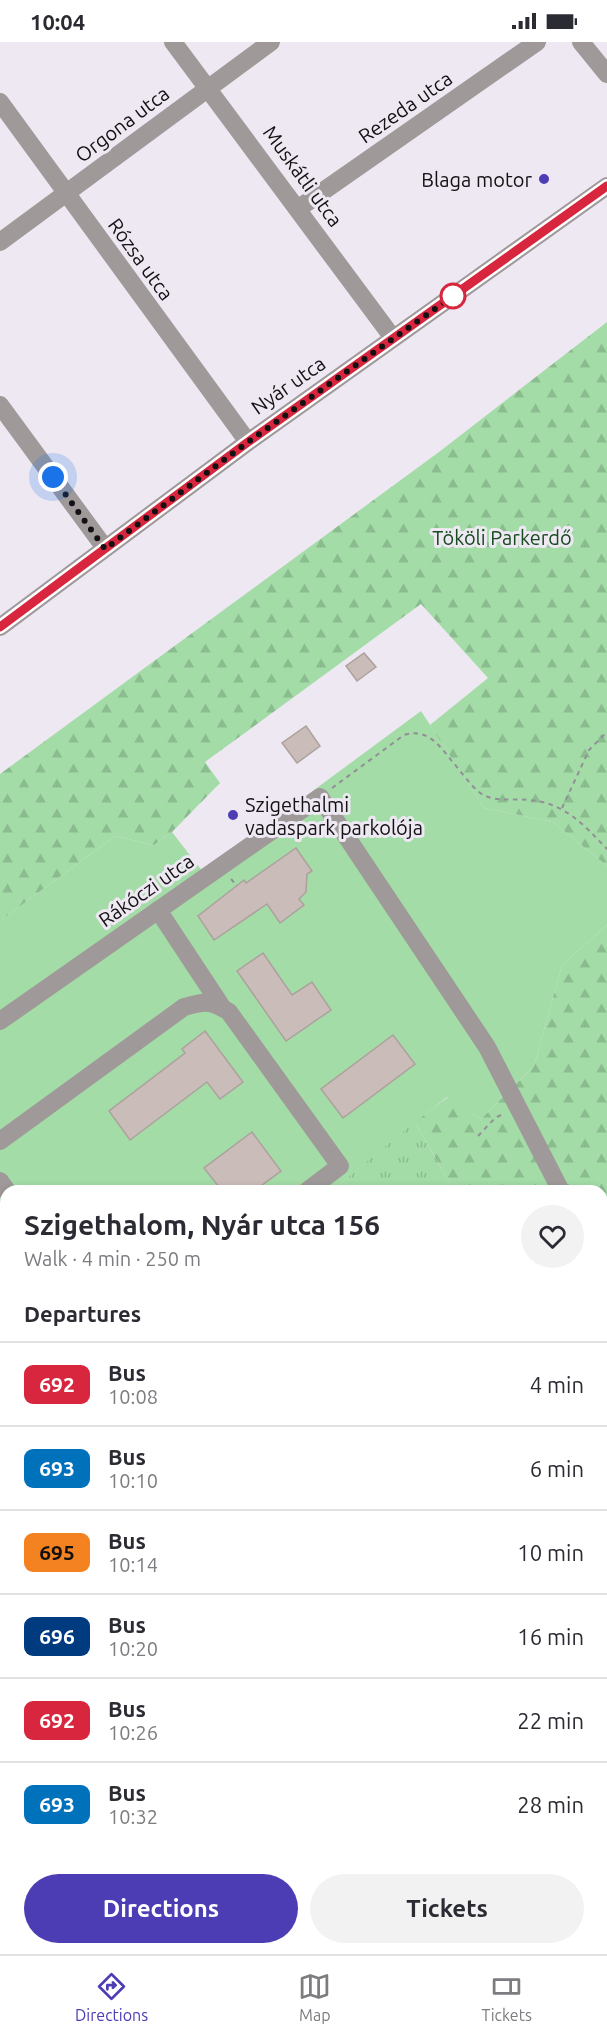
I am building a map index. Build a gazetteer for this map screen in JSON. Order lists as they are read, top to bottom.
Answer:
{
  "streets": {
    "street": [
      "Rezeda utca",
      "Orgona utca",
      "Muskátli utca",
      "Rózsa utca",
      "Nyár utca",
      "Rákóczi utca"
    ]
  },
  "crossings": [
    ["Rezeda utca", "Muskátli utca"],
    ["Orgona utca", "Muskátli utca"],
    ["Orgona utca", "Rózsa utca"],
    ["Muskátli utca", "Nyár utca"],
    ["Rózsa utca", "Nyár utca"]
  ],
  "parks": ["Tököli Parkerdő"],
  "places": ["Blaga motor", "Szigethalmi vadaspark parkolója"],
  "lines": ["bus line 692"],
  "page": {
    "status": "10:04",
    "heading": [
      ["Szigethalom, Nyár utca 156", "Walk · 4 min · 250 m"],
      "Departures"
    ],
    "list": [
      {
        "mark": "692",
        "name": "Bus",
        "note": "10:08",
        "value": "4 min"
      },
      {
        "mark": "693",
        "name": "Bus",
        "note": "10:10",
        "value": "6 min"
      },
      {
        "mark": "695",
        "name": "Bus",
        "note": "10:14",
        "value": "10 min"
      },
      {
        "mark": "696",
        "name": "Bus",
        "note": "10:20",
        "value": "16 min"
      },
      {
        "mark": "692",
        "name": "Bus",
        "note": "10:26",
        "value": "22 min"
      },
      {
        "mark": "693",
        "name": "Bus",
        "note": "10:32",
        "value": "28 min"
      }
    ],
    "buttons": ["Directions", "Tickets"],
    "tabs": ["Directions", "Map", "Tickets"]
  }
}
